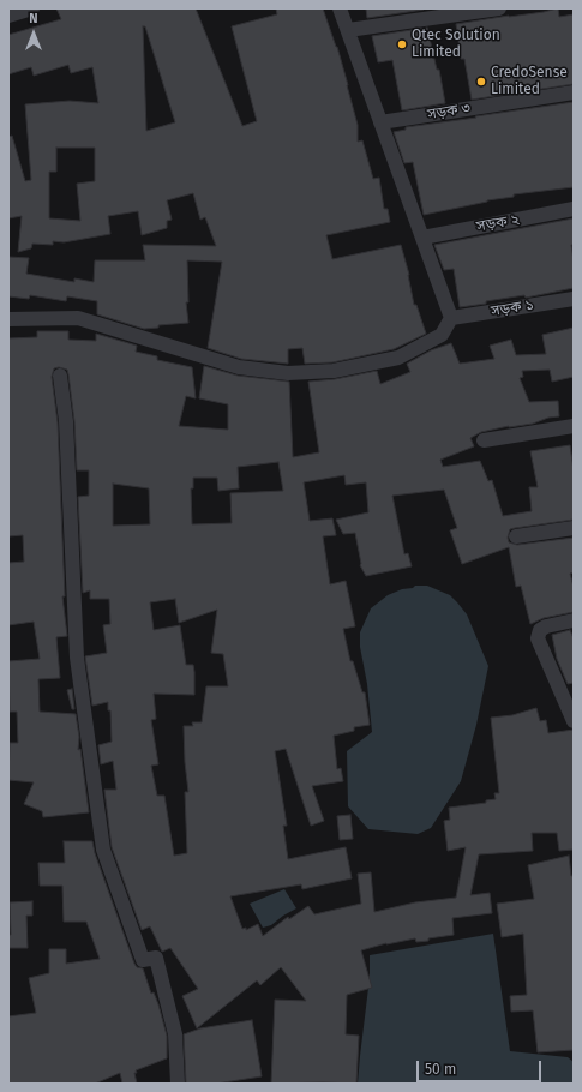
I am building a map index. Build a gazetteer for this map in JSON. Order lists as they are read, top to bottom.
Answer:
{
  "streets": {
    "street": ["সড়ক ৩", "সড়ক ২", "সড়ক ১"]
  },
  "places": ["Qtec Solution Limited", "CredoSense Limited"],
  "scale_bar": "50 m",
  "north": "top"
}
